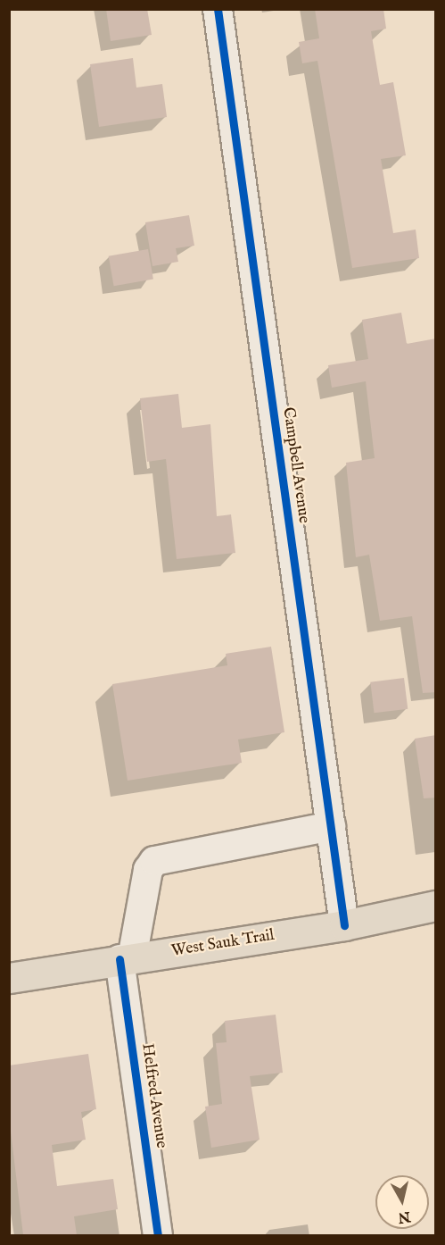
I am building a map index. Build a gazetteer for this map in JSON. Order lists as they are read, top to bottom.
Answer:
{
  "streets": {
    "main road": ["West Sauk Trail"],
    "street": ["Campbell Avenue", "Helfred Avenue"]
  },
  "crossings": [
    ["Campbell Avenue", "West Sauk Trail"],
    ["Campbell Avenue", "Helfred Avenue"],
    ["West Sauk Trail", "Helfred Avenue"]
  ],
  "north": "bottom"
}
